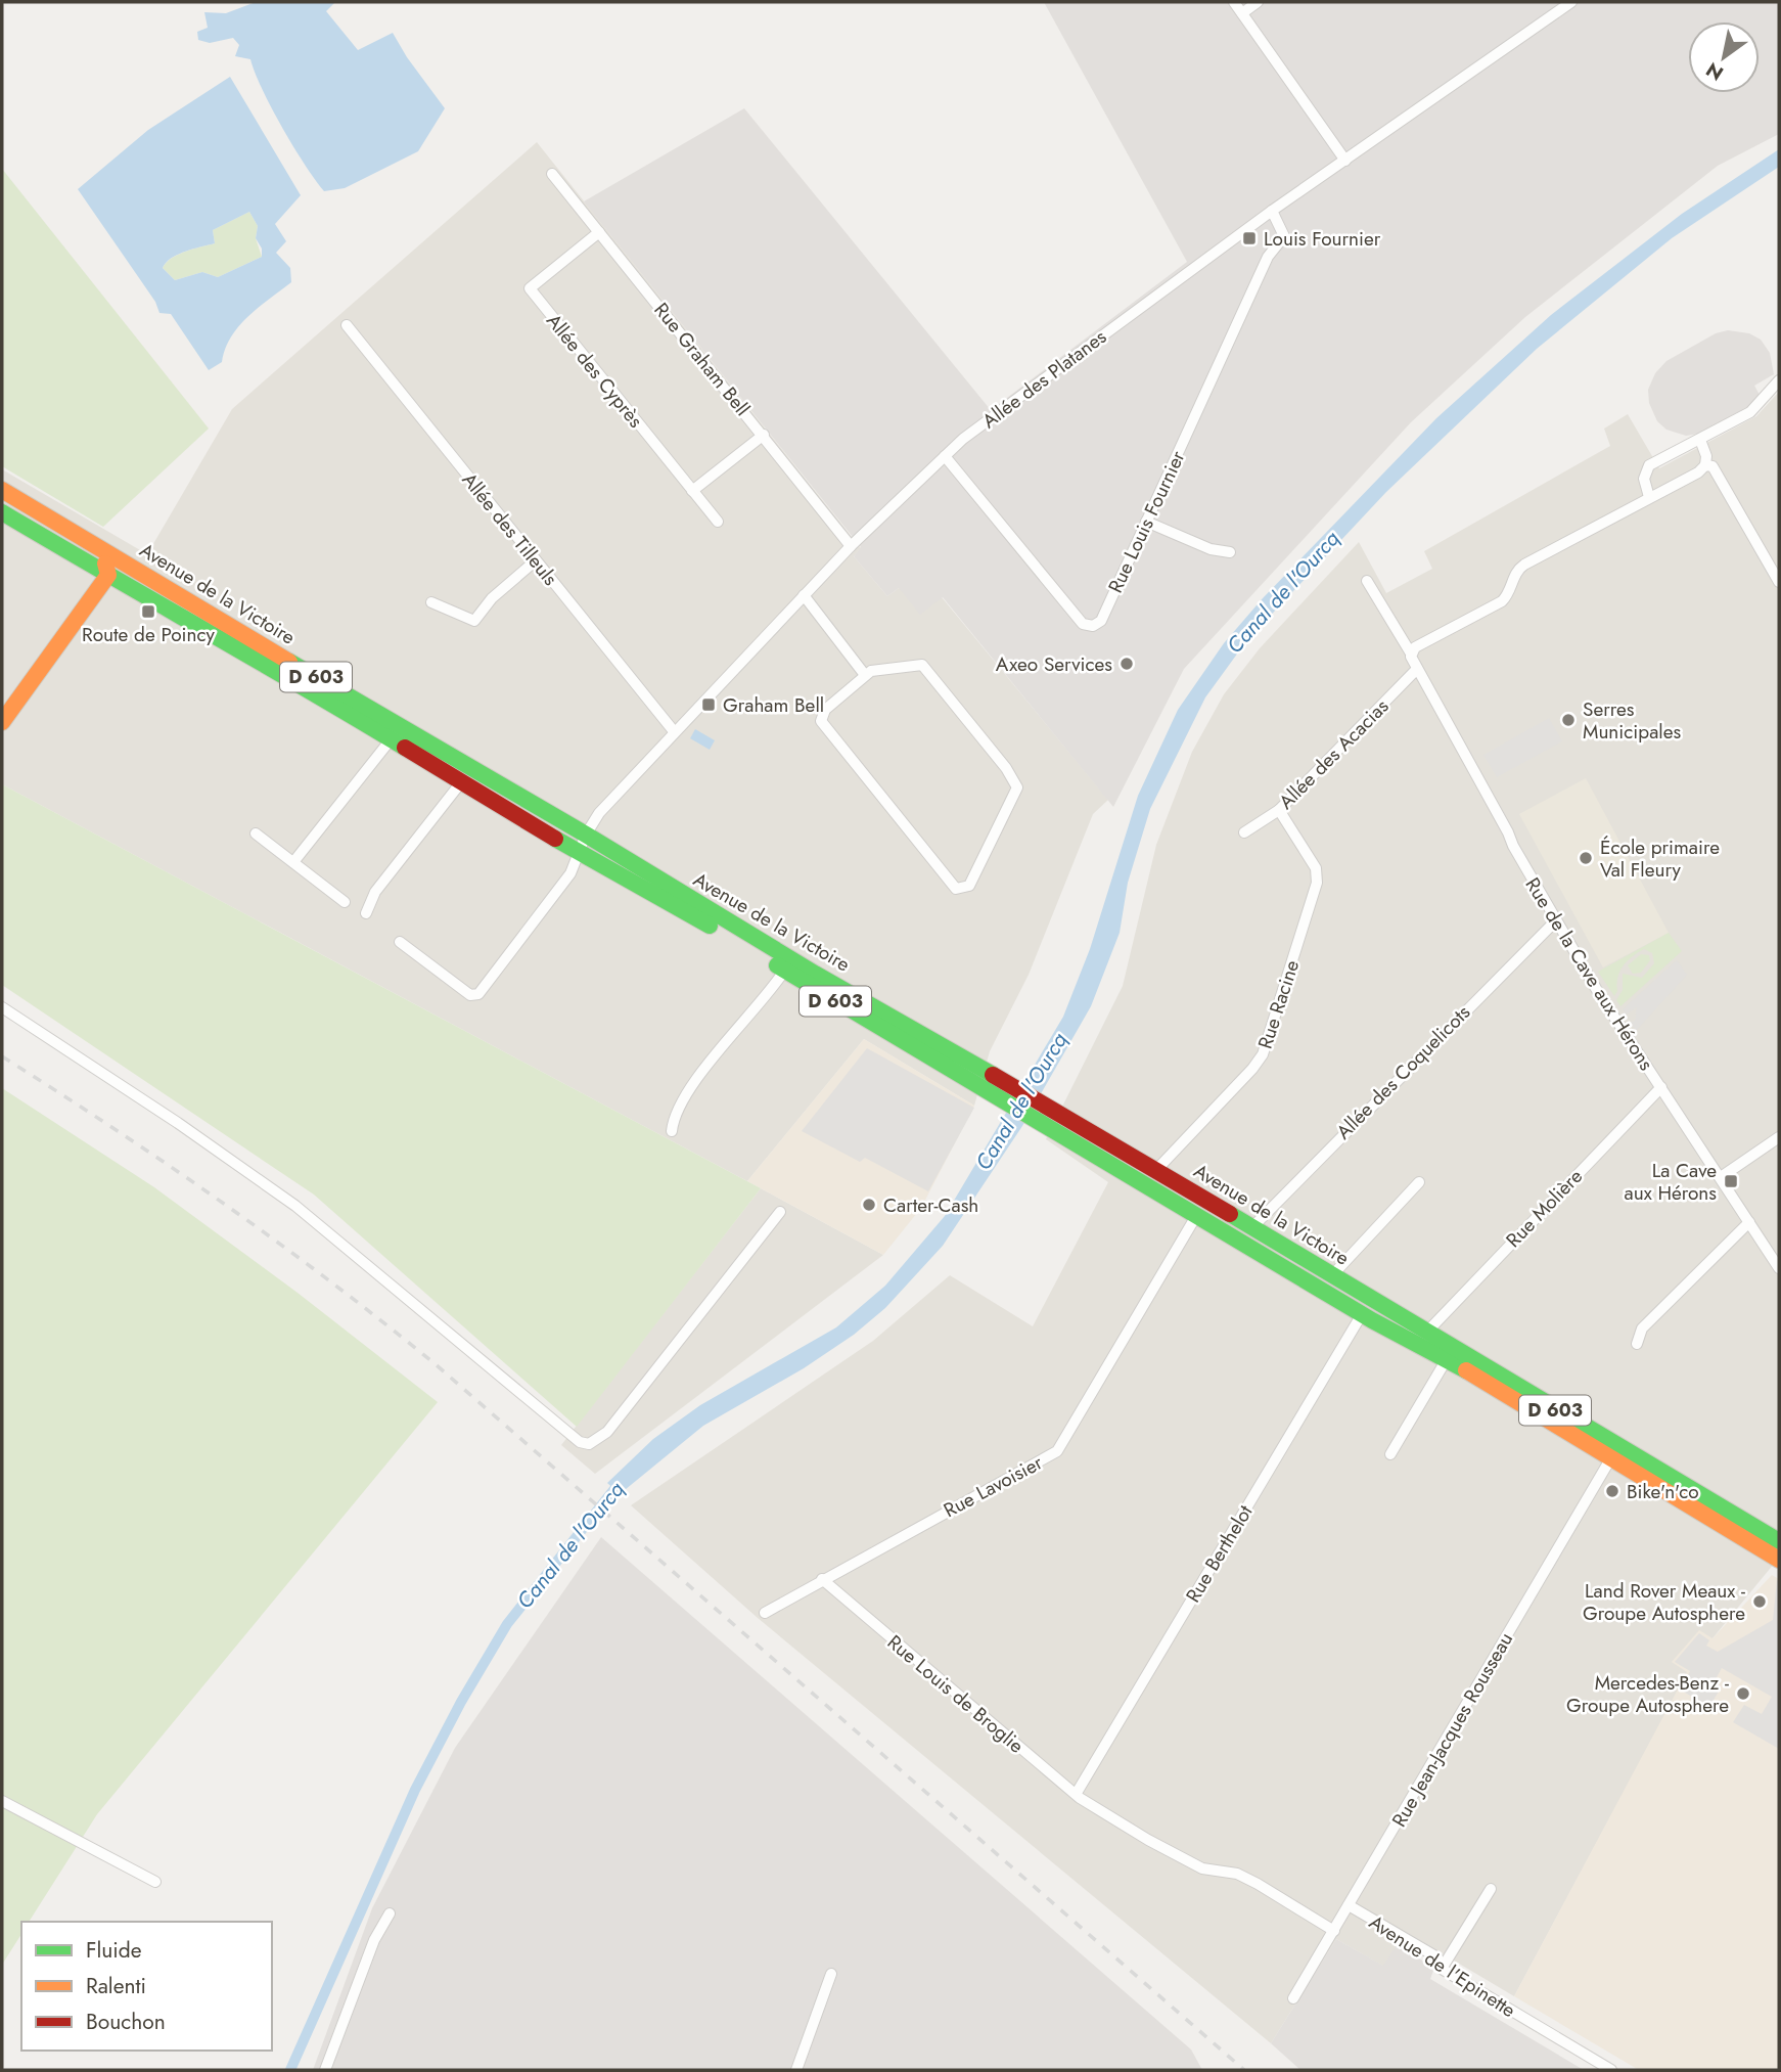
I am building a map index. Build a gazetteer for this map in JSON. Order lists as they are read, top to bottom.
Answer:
{
  "streets": {
    "main road": ["Avenue de la Victoire", "D 603"],
    "street": [
      "Rue Graham Bell",
      "Allée des Cyprès",
      "Allée des Platanes",
      "Rue Louis Fournier",
      "Allée des Tilleuls",
      "Allée des Acacias",
      "Rue de la Cave aux Hérons",
      "Rue Racine",
      "Allée des Coquelicots",
      "Rue Molière",
      "Rue Lavoisier",
      "Rue Berthelot",
      "Rue Louis de Broglie",
      "Rue Jean-Jacques Rousseau",
      "Avenue de l'Epinette"
    ]
  },
  "crossings": [
    ["Rue Graham Bell", "Allée des Cyprès"],
    ["Rue Graham Bell", "Allée des Platanes"],
    ["Allée des Platanes", "Rue Louis Fournier"],
    ["Allée des Platanes", "Allée des Tilleuls"],
    ["Allée des Platanes", "Avenue de la Victoire"],
    ["Avenue de la Victoire", "Rue Racine"],
    ["Avenue de la Victoire", "Allée des Coquelicots"],
    ["Avenue de la Victoire", "Rue Molière"],
    ["Avenue de la Victoire", "Rue Lavoisier"],
    ["Avenue de la Victoire", "Rue Berthelot"],
    ["Avenue de la Victoire", "Rue Jean-Jacques Rousseau"],
    ["Allée des Acacias", "Rue de la Cave aux Hérons"],
    ["Allée des Acacias", "Rue Racine"],
    ["Rue de la Cave aux Hérons", "Allée des Coquelicots"],
    ["Rue de la Cave aux Hérons", "Rue Molière"],
    ["Rue Lavoisier", "Rue Louis de Broglie"],
    ["Rue Berthelot", "Rue Louis de Broglie"],
    ["Rue Louis de Broglie", "Rue Jean-Jacques Rousseau"],
    ["Rue Jean-Jacques Rousseau", "Avenue de l'Epinette"]
  ],
  "water": ["Canal de l'Ourcq"],
  "places": {
    "transit": [
      "Louis Fournier",
      "Route de Poincy",
      "Graham Bell",
      "La Cave aux Hérons"
    ],
    "other": [
      "Axeo Services",
      "Serres Municipales",
      "École primaire Val Fleury",
      "Carter-Cash",
      "Bike'n'co",
      "Land Rover Meaux - Groupe Autosphere",
      "Mercedes-Benz - Groupe Autosphere"
    ]
  },
  "legend": ["Fluide", "Ralenti", "Bouchon"],
  "north": "bottom left"
}
